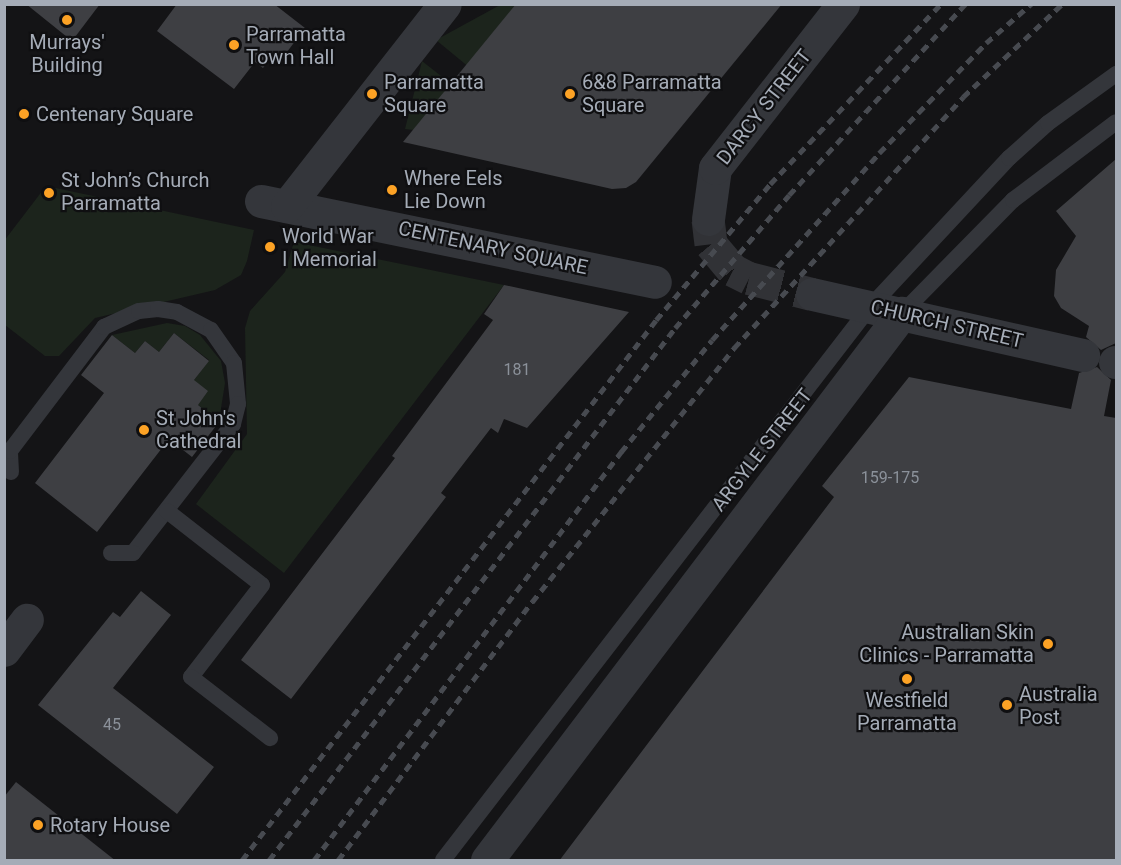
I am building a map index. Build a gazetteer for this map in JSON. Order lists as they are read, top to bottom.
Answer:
{
  "streets": {
    "street": [
      "DARCY STREET",
      "CENTENARY SQUARE",
      "CHURCH STREET",
      "ARGYLE STREET"
    ]
  },
  "crossings": [
    ["CHURCH STREET", "ARGYLE STREET"]
  ],
  "places": [
    "Murrays' Building",
    "Parramatta Town Hall",
    "Parramatta Square",
    "6&8 Parramatta Square",
    "Centenary Square",
    "Where Eels Lie Down",
    "St John’s Church Parramatta",
    "World War I Memorial",
    "St John's Cathedral",
    "Australian Skin Clinics - Parramatta",
    "Westfield Parramatta",
    "Australia Post",
    "Rotary House"
  ],
  "house_numbers": ["181", "159-175", "45"]
}
